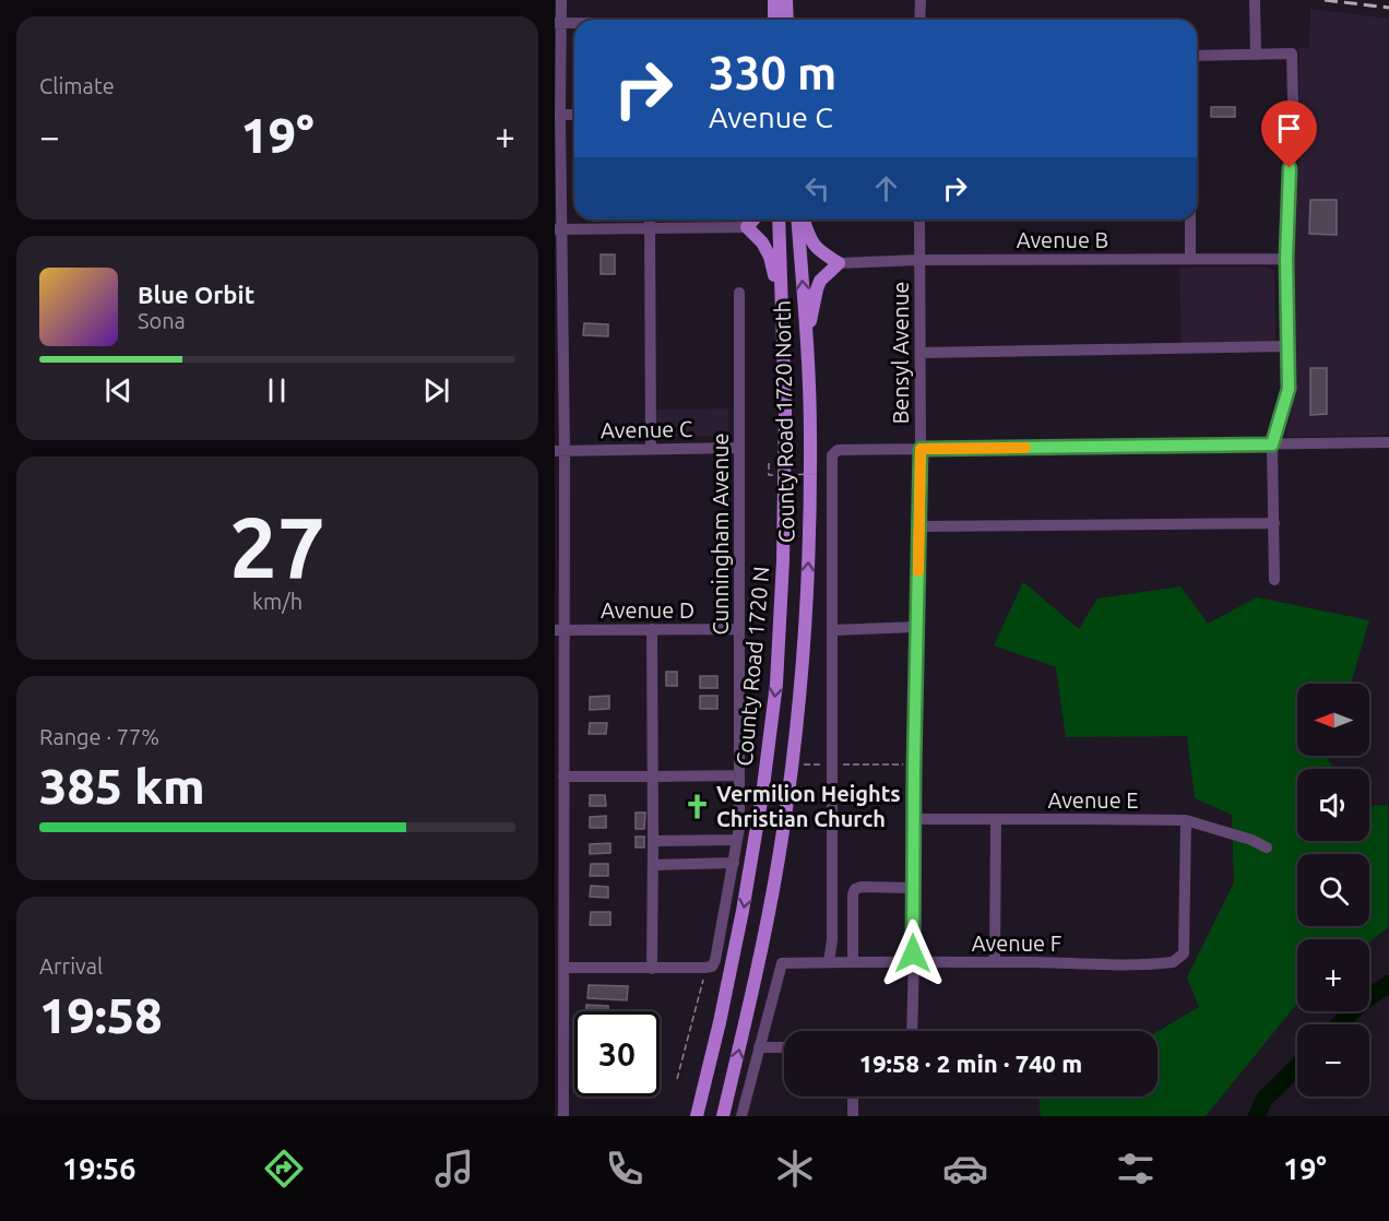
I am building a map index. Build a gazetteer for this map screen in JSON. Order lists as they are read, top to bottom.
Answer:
{
  "streets": {
    "main road": ["County Road 1720 North", "County Road 1720 N"],
    "street": [
      "Avenue B",
      "Bensyl Avenue",
      "Avenue C",
      "Cunningham Avenue",
      "Avenue D",
      "Avenue E",
      "Avenue F"
    ]
  },
  "crossings": [
    ["Avenue B", "Bensyl Avenue"],
    ["Bensyl Avenue", "Avenue E"],
    ["Bensyl Avenue", "Avenue F"],
    ["Avenue C", "Cunningham Avenue"],
    ["Cunningham Avenue", "Avenue D"],
    ["Avenue E", "Avenue F"]
  ],
  "one_way": ["County Road 1720 North", "County Road 1720 N"],
  "places": {
    "church": ["Vermilion Heights Christian Church"]
  },
  "north": "left",
  "page": {
    "tile": [
      "Climate",
      ["27", "km/h"],
      ["Range · 77%", "385 km"],
      ["Arrival", "19:58"]
    ],
    "turn": ["330 m", "Avenue C"],
    "heat": ["−", "19°", "+"],
    "song": ["Blue Orbit", "Sona"],
    "map_buttons": ["+", "−"],
    "limit": "30",
    "trip": "19:58 · 2 min · 740 m",
    "tabs": ["19:56", "19°"]
  }
}
